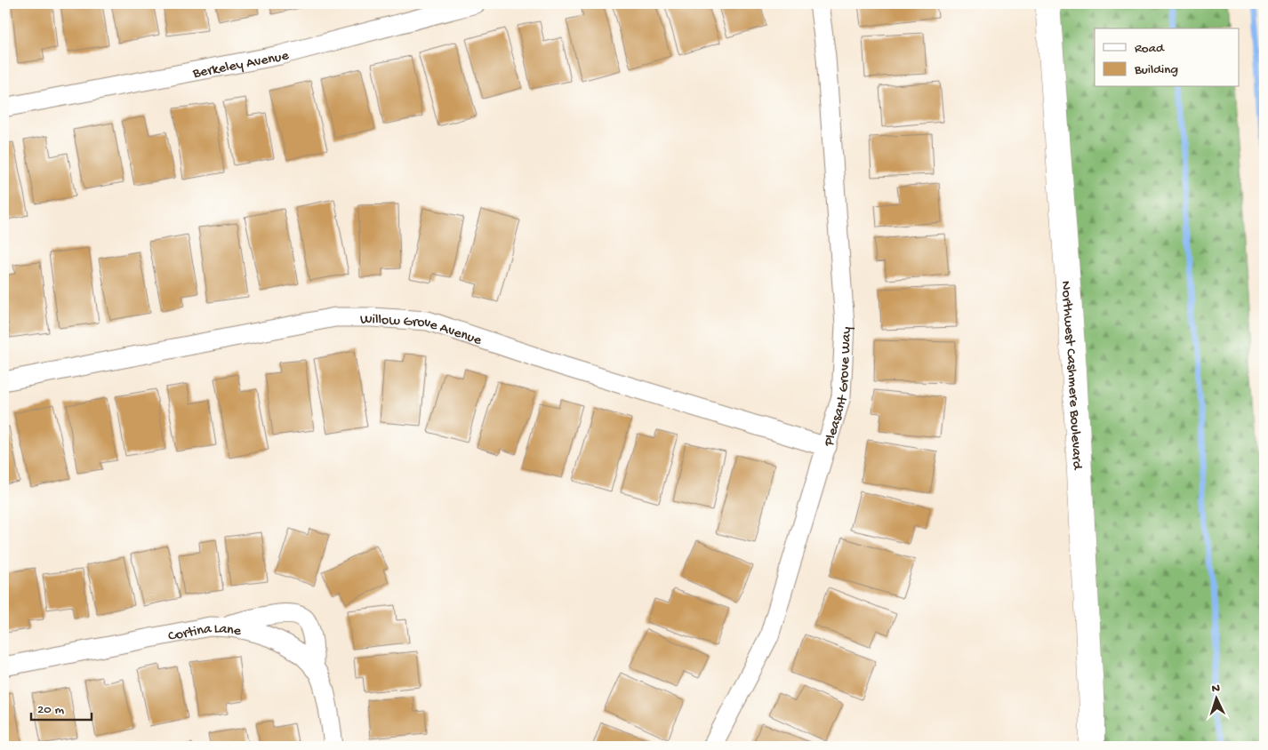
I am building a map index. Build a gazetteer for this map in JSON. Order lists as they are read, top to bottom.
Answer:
{
  "streets": {
    "street": [
      "Berkeley Avenue",
      "Willow Grove Avenue",
      "Northwest Cashmere Boulevard",
      "Pleasant Grove Way",
      "Cortina Lane"
    ]
  },
  "crossings": [
    ["Willow Grove Avenue", "Pleasant Grove Way"]
  ],
  "legend": ["Road", "Building"],
  "scale_bar": "20 m",
  "north": "top"
}
